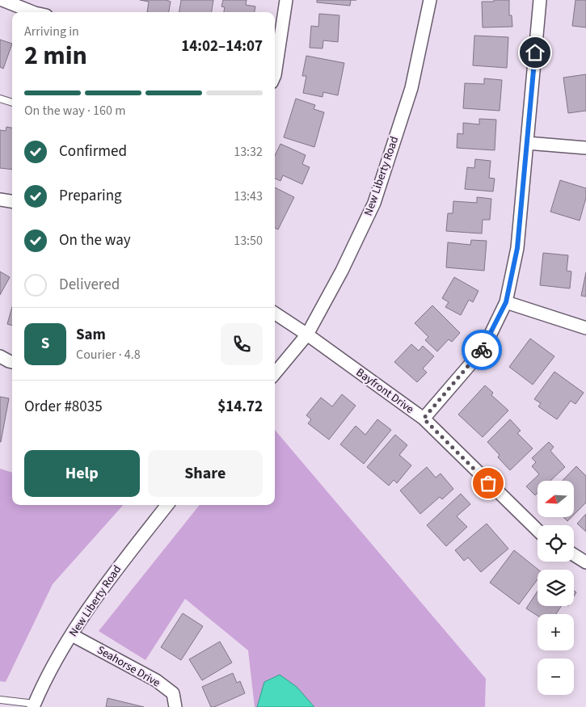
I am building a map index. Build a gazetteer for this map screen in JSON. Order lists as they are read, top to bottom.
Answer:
{
  "streets": {
    "street": ["New Liberty Road", "Bayfront Drive", "Seahorse Drive"]
  },
  "crossings": [
    ["New Liberty Road", "Bayfront Drive"],
    ["New Liberty Road", "Seahorse Drive"]
  ],
  "north": "left",
  "page": {
    "heading": ["2 min", "Arriving in", "14:02–14:07"],
    "panel": [
      "Sam",
      "Courier · 4.8",
      "Order #8035",
      "$14.72"
    ],
    "bar": "On the way · 160 m",
    "list": [
      ["Confirmed", "13:32"],
      ["Preparing", "13:43"],
      ["On the way", "13:50"],
      "Delivered"
    ],
    "round": "S",
    "buttons": ["Help", "Share"],
    "map_buttons": ["+", "−"]
  }
}
